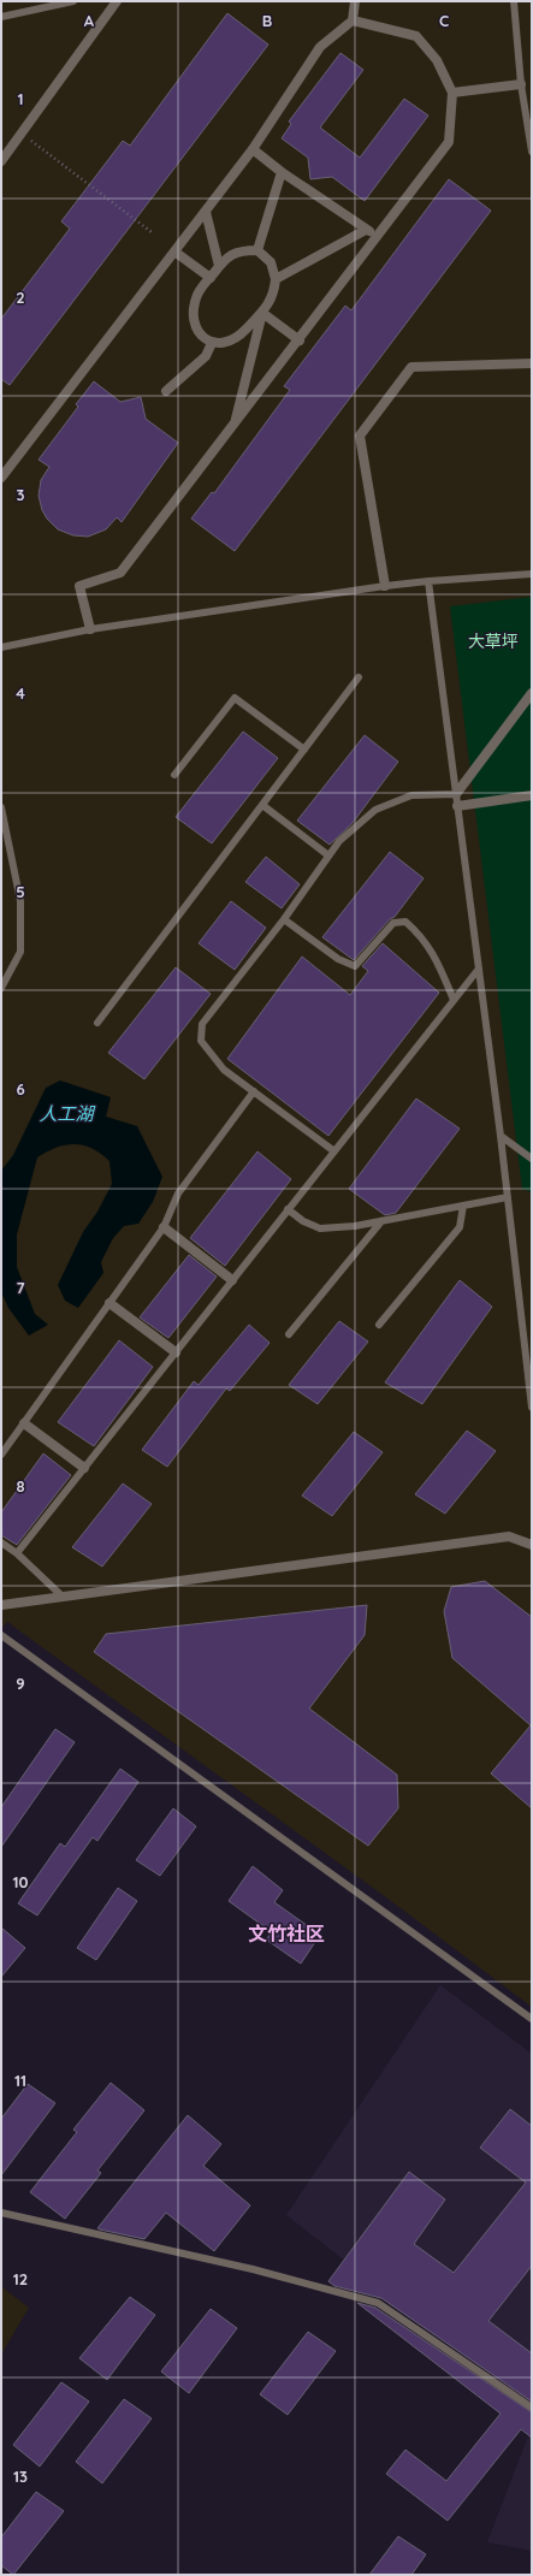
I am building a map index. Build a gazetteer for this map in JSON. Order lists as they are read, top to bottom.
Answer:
{
  "districts": ["文竹社区"],
  "water": ["人工湖"],
  "parks": ["大草坪"],
  "grid": {
    "columns": ["A", "B", "C"],
    "rows": [
      "1",
      "2",
      "3",
      "4",
      "5",
      "6",
      "7",
      "8",
      "9",
      "10",
      "11",
      "12",
      "13"
    ]
  }
}
